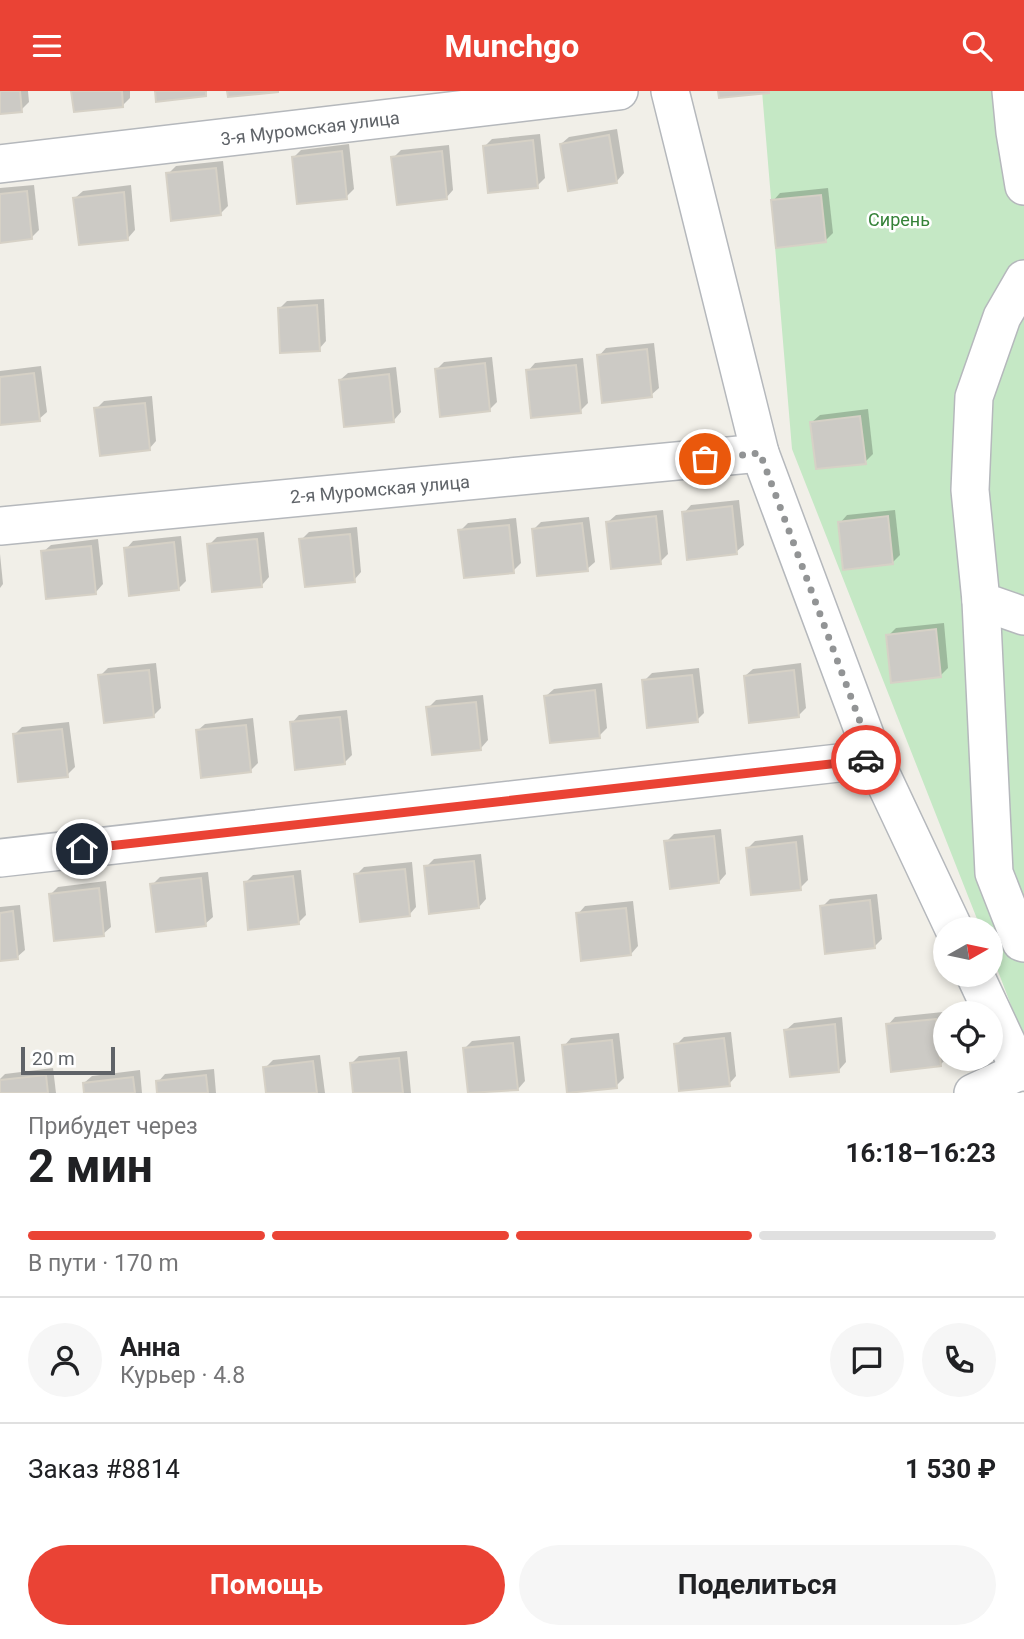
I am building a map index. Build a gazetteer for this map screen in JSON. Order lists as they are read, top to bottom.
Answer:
{
  "streets": {
    "street": ["3-я Муромская улица", "2-я Муромская улица"]
  },
  "parks": ["Сирень"],
  "scale_bar": "20 m",
  "north": "right",
  "page": {
    "header": "Munchgo",
    "scale": "20 m",
    "heading": ["2 мин", "Прибудет через", "16:18–16:23"],
    "panel": [
      "Анна",
      "Курьер · 4.8",
      "Заказ #8814",
      "1 530 ₽"
    ],
    "bar": "В пути · 170 m",
    "buttons": ["Помощь", "Поделиться"]
  }
}
